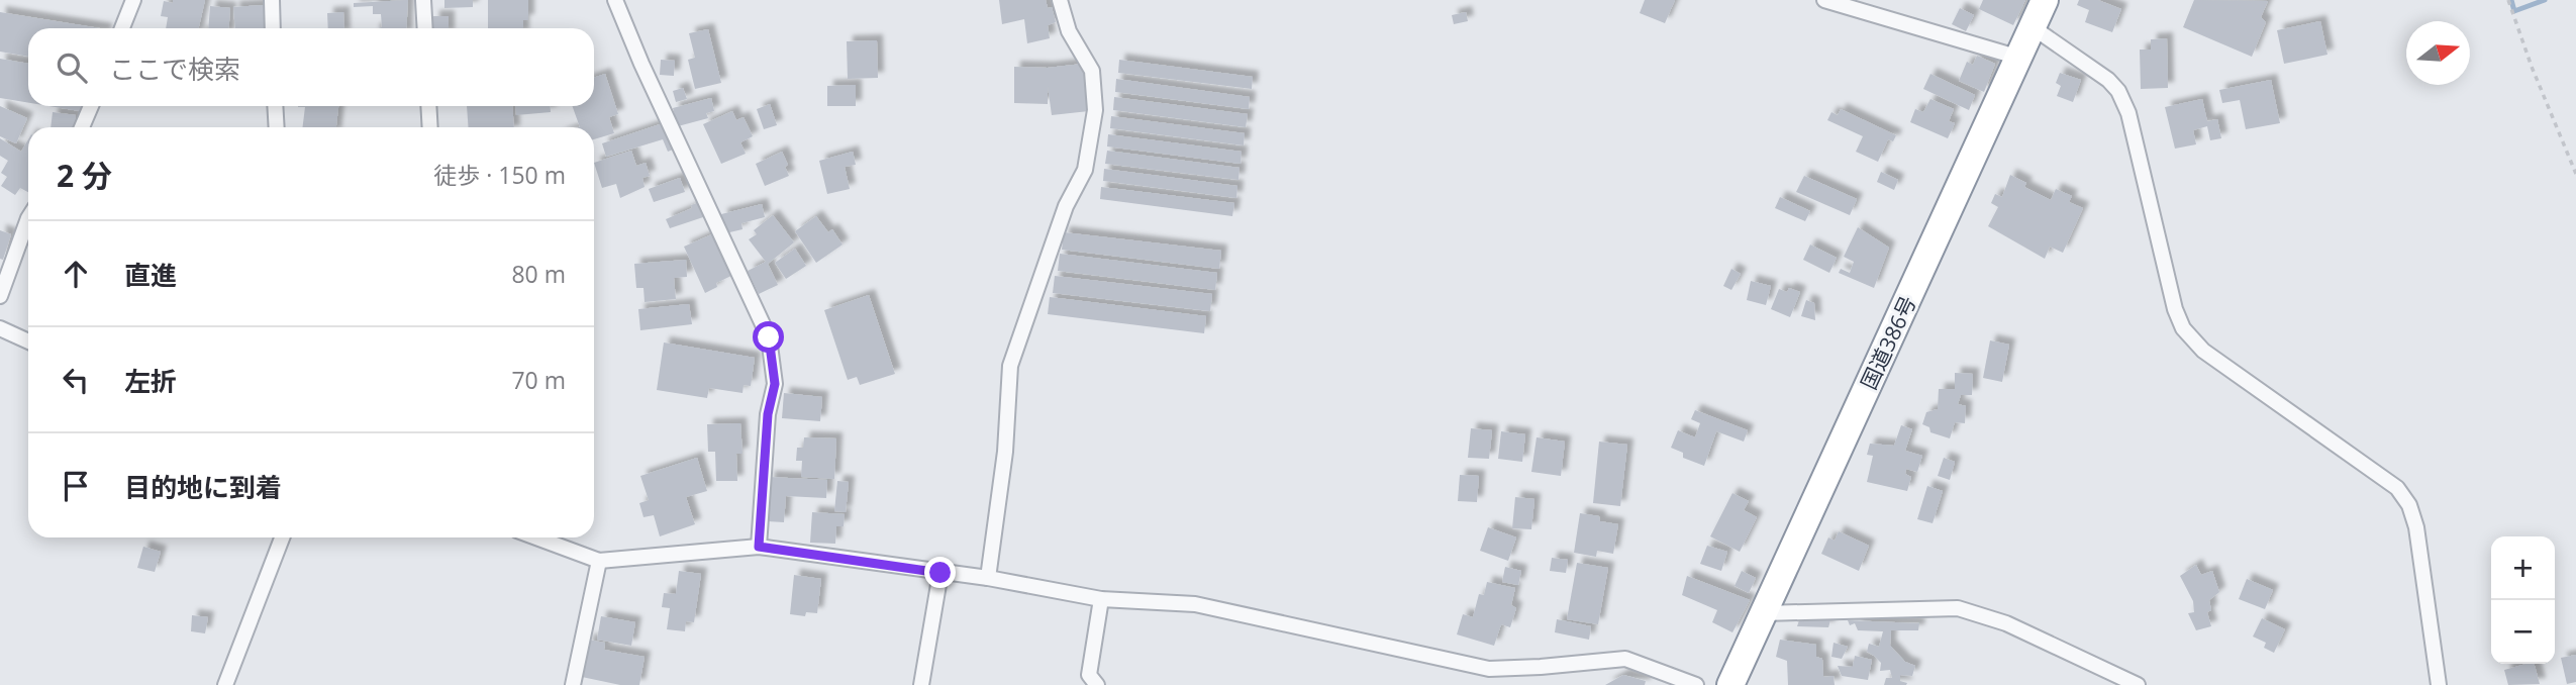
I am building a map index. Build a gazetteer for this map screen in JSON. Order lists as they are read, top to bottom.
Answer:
{
  "streets": {
    "highway": ["国道386号"]
  },
  "north": "right",
  "page": {
    "search": "ここで検索",
    "heading": ["2 分", "徒歩 · 150 m"],
    "list": [
      ["直進", "80 m"],
      ["左折", "70 m"],
      "目的地に到着"
    ],
    "map_buttons": ["+", "−"]
  }
}
